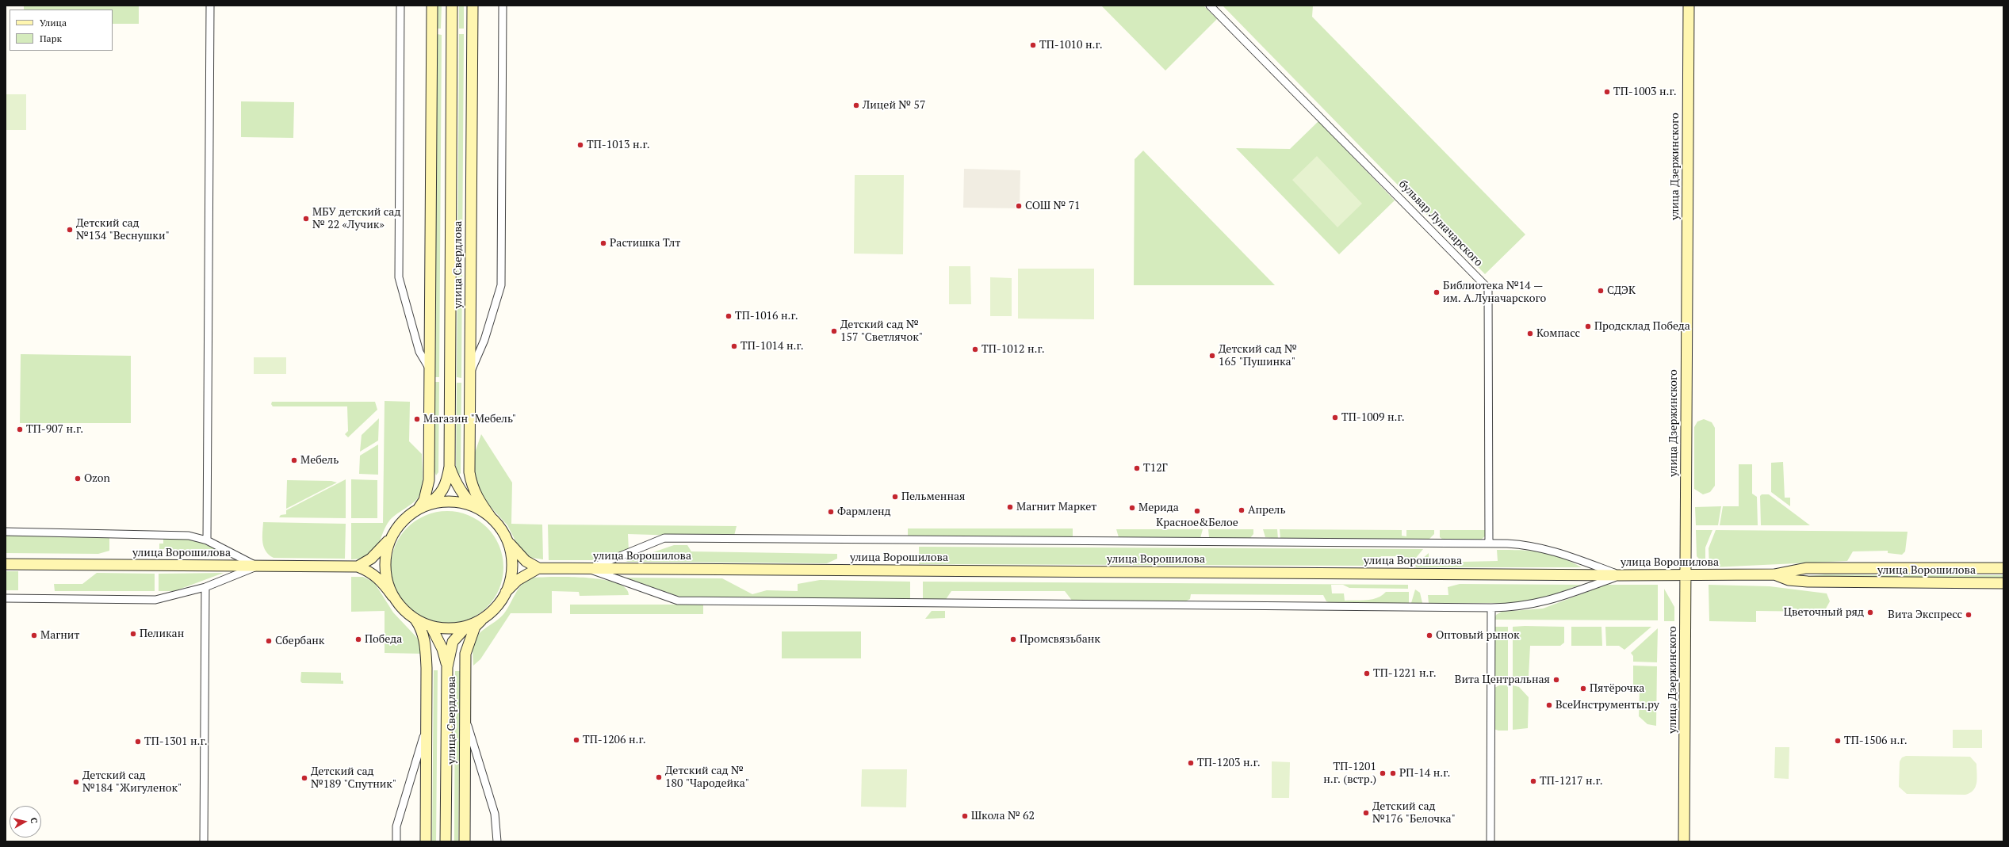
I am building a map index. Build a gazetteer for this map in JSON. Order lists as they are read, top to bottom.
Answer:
{
  "streets": {
    "main road": ["улица Дзержинского", "улица Свердлова", "улица Ворошилова"],
    "street": ["бульвар Луначарского"]
  },
  "crossings": [
    ["улица Дзержинского", "улица Ворошилова"],
    ["улица Свердлова", "улица Ворошилова"]
  ],
  "places": [
    "ТП-1010 н.г.",
    "ТП-1003 н.г.",
    "Лицей № 57",
    "ТП-1013 н.г.",
    "СОШ № 71",
    "МБУ детский сад № 22 «Лучик»",
    "Детский сад №134 \"Веснушки\"",
    "Растишка Тлт",
    "СДЭК",
    "Библиотека №14 — им. А.Луначарского",
    "ТП-1016 н.г.",
    "Продсклад Победа",
    "Детский сад № 157 \"Светлячок\"",
    "Компасс",
    "ТП-1014 н.г.",
    "ТП-1012 н.г.",
    "Детский сад № 165 \"Пушинка\"",
    "ТП-1009 н.г.",
    "Магазин \"Мебель\"",
    "ТП-907 н.г.",
    "Мебель",
    "T12Г",
    "Ozon",
    "Пельменная",
    "Магнит Маркет",
    "Мерида",
    "Апрель",
    "Красное&Белое",
    "Фармленд",
    "Цветочный ряд",
    "Вита Экспресс",
    "Пеликан",
    "Магнит",
    "Оптовый рынок",
    "Победа",
    "Промсвязьбанк",
    "Сбербанк",
    "ТП-1221 н.г.",
    "Вита Центральная",
    "Пятёрочка",
    "ВсеИнструменты.ру",
    "ТП-1206 н.г.",
    "ТП-1506 н.г.",
    "ТП-1301 н.г.",
    "ТП-1203 н.г.",
    "ТП-1201 н.г. (встр.)",
    "РП-14 н.г.",
    "Детский сад № 180 \"Чародейка\"",
    "Детский сад №189 \"Спутник\"",
    "ТП-1217 н.г.",
    "Детский сад №184 \"Жигуленок\"",
    "Детский сад №176 \"Белочка\"",
    "Школа № 62"
  ],
  "legend": ["Улица", "Парк"],
  "north": "right"
}
